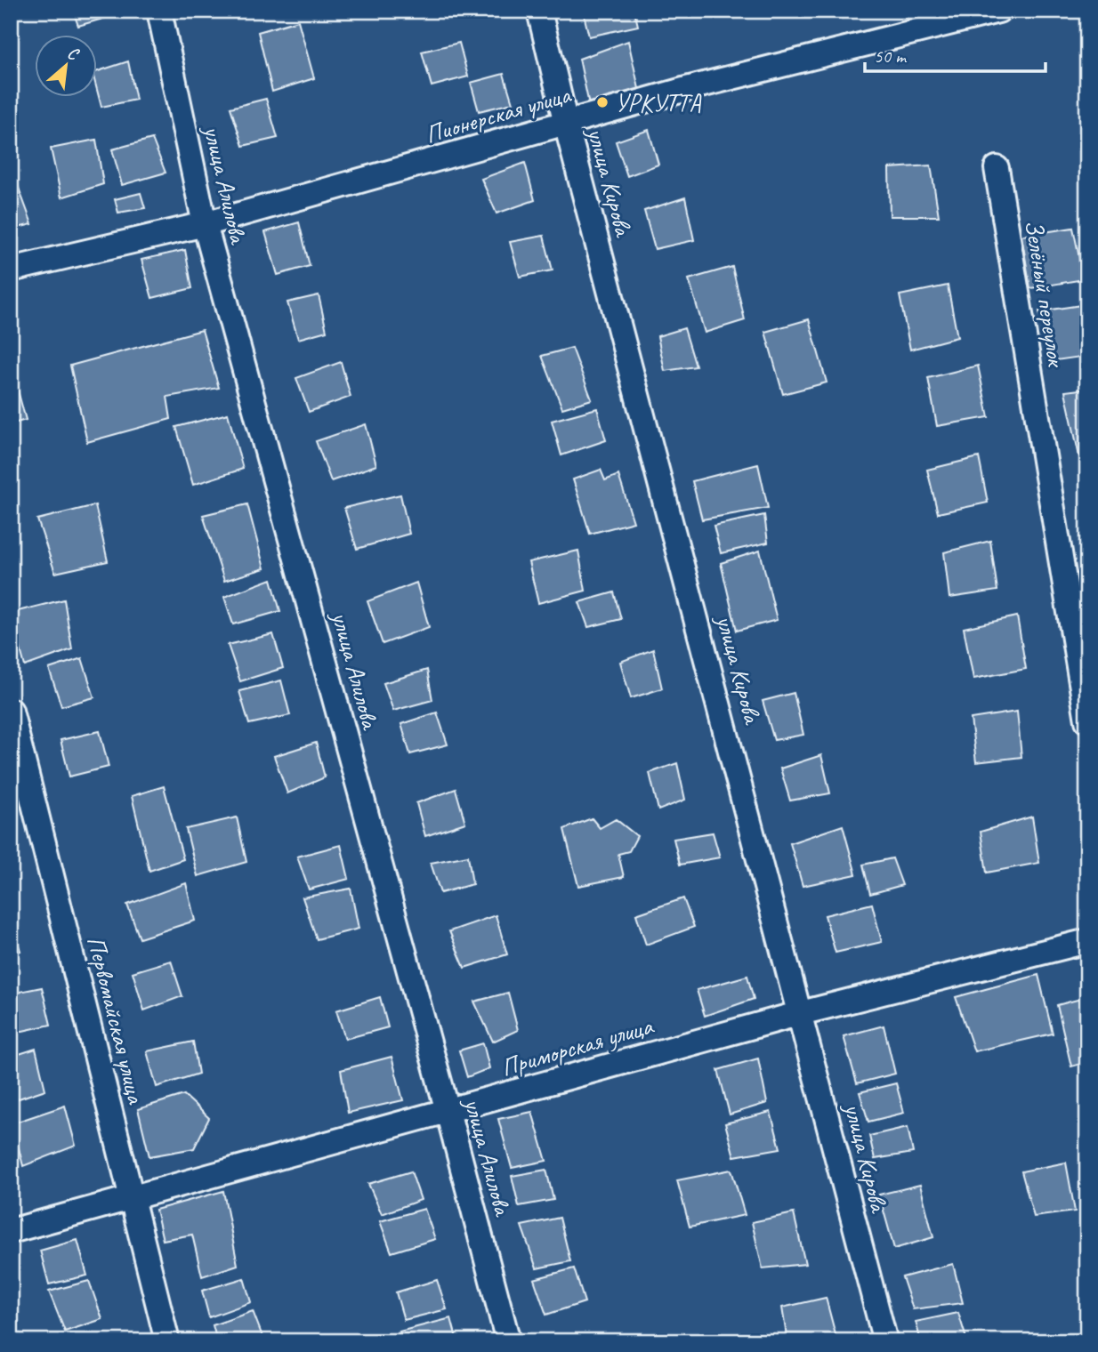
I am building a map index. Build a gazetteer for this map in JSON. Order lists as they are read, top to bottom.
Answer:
{
  "streets": {
    "street": [
      "Пионерская улица",
      "улица Кирова",
      "улица Алилова",
      "Зелёный переулок",
      "Первомайская улица",
      "Приморская улица"
    ]
  },
  "crossings": [
    ["Пионерская улица", "улица Кирова"],
    ["Пионерская улица", "улица Алилова"],
    ["улица Кирова", "Приморская улица"],
    ["улица Алилова", "Приморская улица"],
    ["Первомайская улица", "Приморская улица"]
  ],
  "places": ["УРКУТТА"],
  "scale_bar": "50 m",
  "north": "top right"
}
